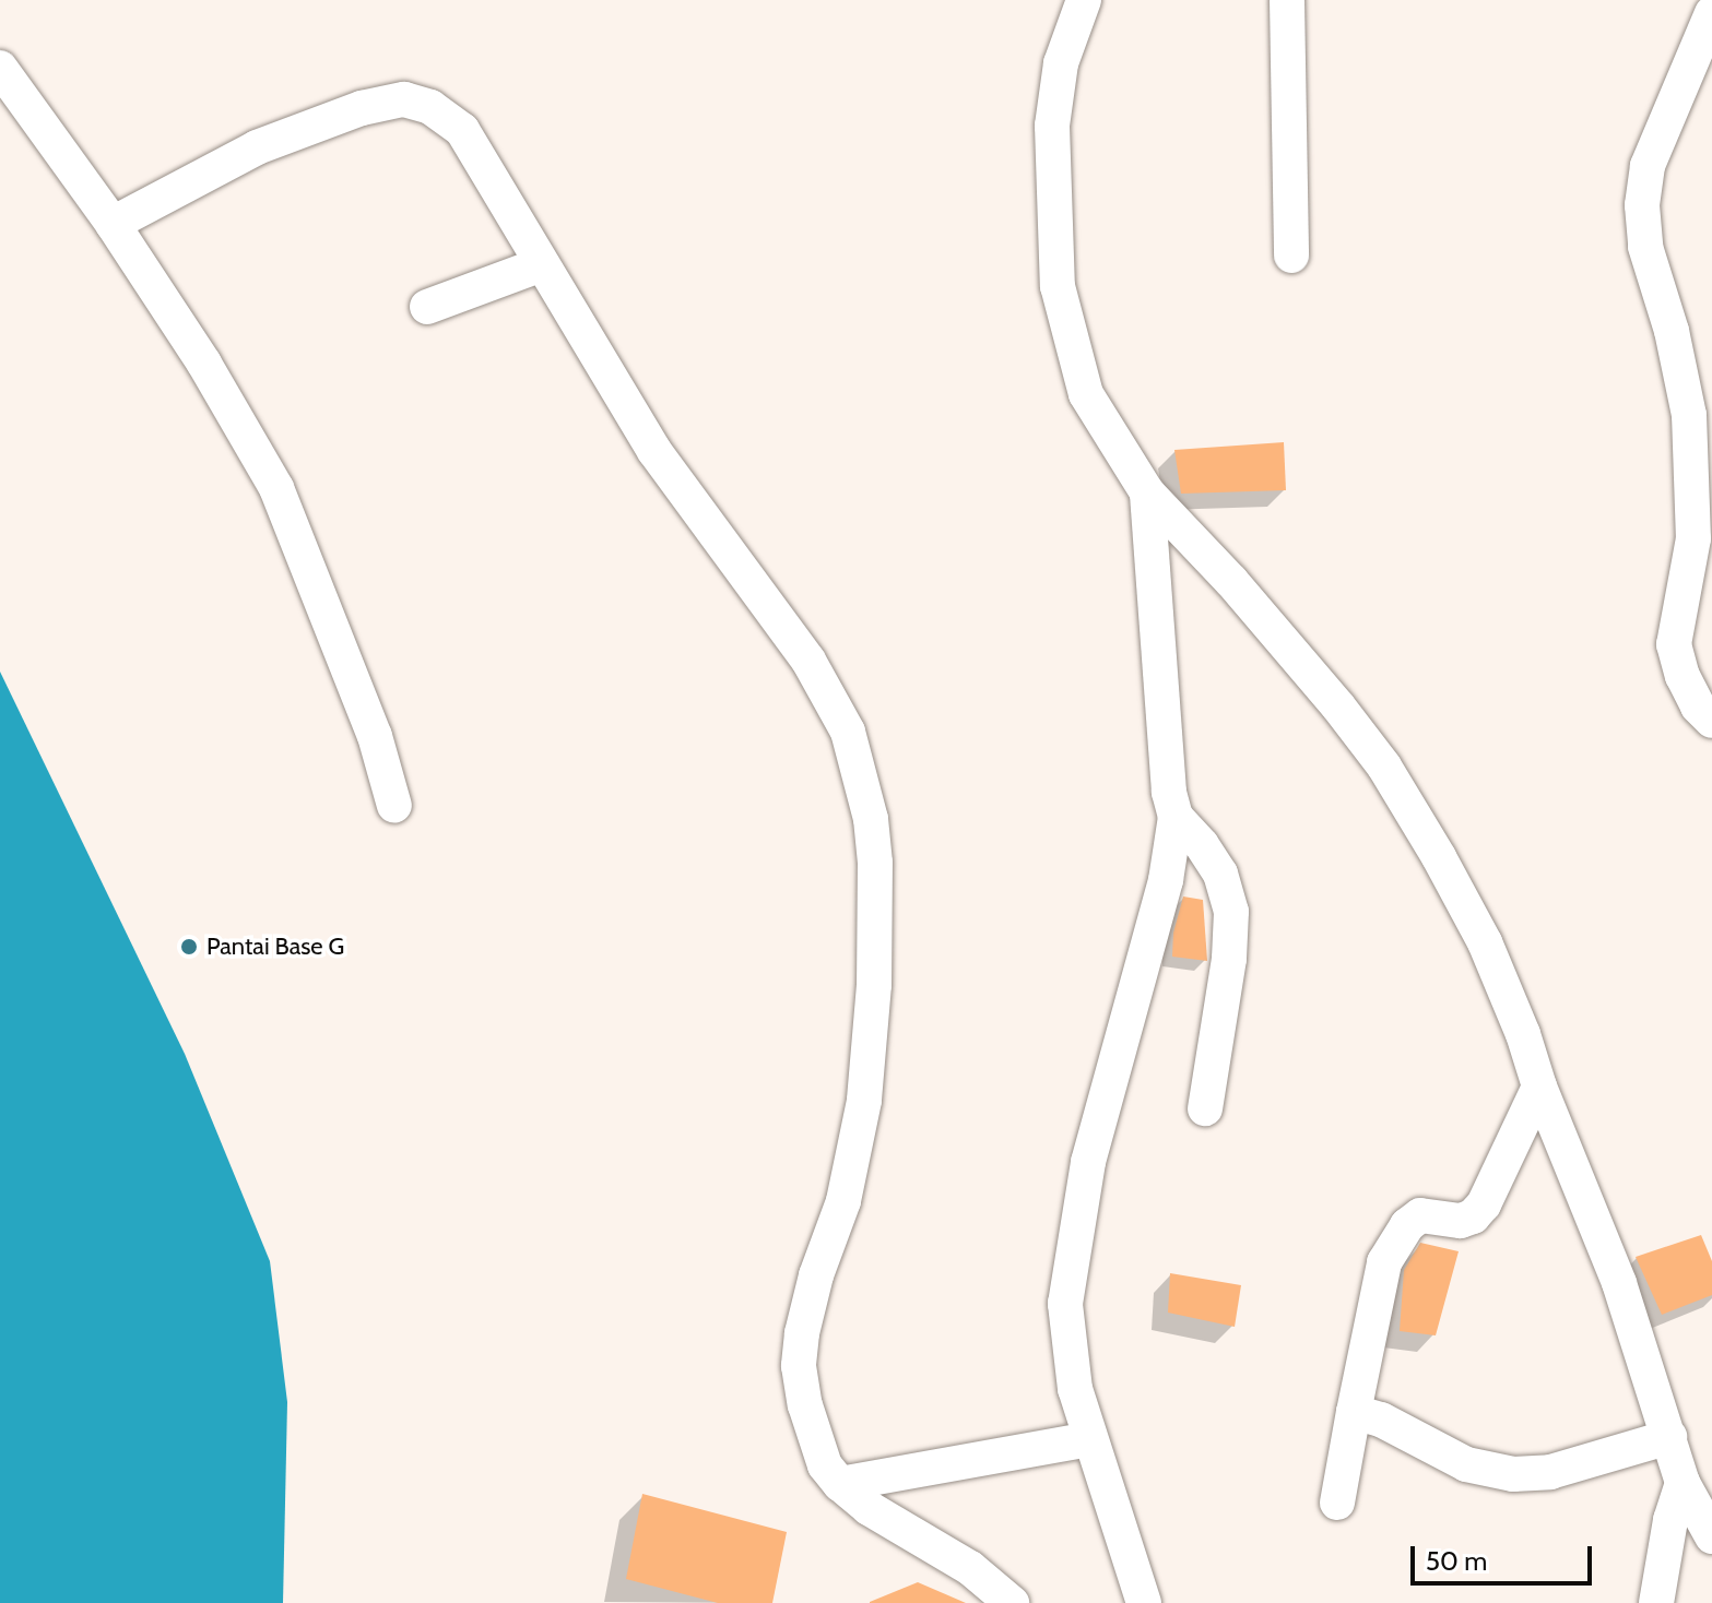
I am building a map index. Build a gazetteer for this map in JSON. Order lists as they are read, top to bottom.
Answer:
{
  "places": ["Pantai Base G"],
  "scale_bar": "50 m"
}
